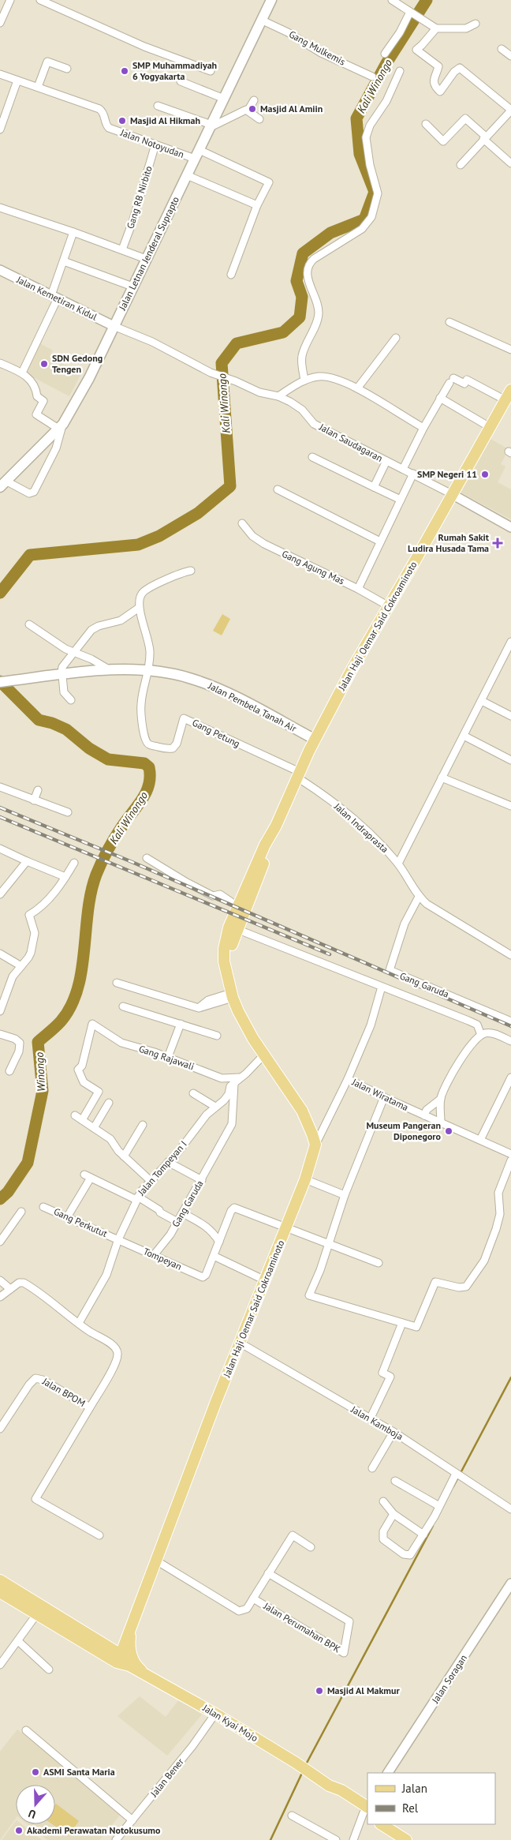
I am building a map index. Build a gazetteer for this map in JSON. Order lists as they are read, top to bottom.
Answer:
{
  "streets": {
    "main road": [
      "Jalan Letnan Jenderal Suprapto",
      "Jalan Haji Oemar Said Cokroaminoto",
      "Jalan Pembela Tanah Air",
      "Jalan Kyai Mojo"
    ],
    "street": [
      "Gang Mulkemis",
      "Jalan Notoyudan",
      "Gang RB Nirbito",
      "Jalan Kemetiran Kidul",
      "Jalan Saudagaran",
      "Gang Agung Mas",
      "Gang Petung",
      "Jalan Indraprasta",
      "Gang Garuda",
      "Gang Rajawali",
      "Jalan Wiratama",
      "Jalan Tompeyan I",
      "Gang Perkutut",
      "Tompeyan",
      "Jalan BPOM",
      "Jalan Kamboja",
      "Jalan Perumahan BPK",
      "Jalan Soragan",
      "Jalan Bener"
    ]
  },
  "crossings": [
    ["Gang Mulkemis", "Jalan Letnan Jenderal Suprapto"],
    ["Jalan Notoyudan", "Gang RB Nirbito"],
    ["Jalan Notoyudan", "Jalan Letnan Jenderal Suprapto"],
    ["Jalan Letnan Jenderal Suprapto", "Jalan Kemetiran Kidul"],
    ["Jalan Letnan Jenderal Suprapto", "Jalan Saudagaran"],
    ["Jalan Kemetiran Kidul", "Jalan Saudagaran"],
    ["Jalan Saudagaran", "Jalan Haji Oemar Said Cokroaminoto"],
    ["Gang Agung Mas", "Jalan Haji Oemar Said Cokroaminoto"],
    ["Jalan Haji Oemar Said Cokroaminoto", "Jalan Pembela Tanah Air"],
    ["Jalan Haji Oemar Said Cokroaminoto", "Gang Petung"],
    ["Jalan Haji Oemar Said Cokroaminoto", "Jalan Indraprasta"],
    ["Jalan Haji Oemar Said Cokroaminoto", "Jalan Wiratama"],
    ["Jalan Haji Oemar Said Cokroaminoto", "Jalan Tompeyan I"],
    ["Jalan Haji Oemar Said Cokroaminoto", "Jalan Kamboja"],
    ["Jalan Haji Oemar Said Cokroaminoto", "Jalan Perumahan BPK"],
    ["Jalan Haji Oemar Said Cokroaminoto", "Jalan Kyai Mojo"],
    ["Jalan Pembela Tanah Air", "Gang Petung"],
    ["Gang Petung", "Jalan Indraprasta"],
    ["Jalan Indraprasta", "Gang Garuda"],
    ["Gang Garuda", "Jalan Tompeyan I"],
    ["Gang Garuda", "Tompeyan"],
    ["Gang Rajawali", "Jalan Tompeyan I"],
    ["Jalan Tompeyan I", "Gang Perkutut"],
    ["Jalan Tompeyan I", "Tompeyan"],
    ["Jalan Tompeyan I", "Jalan BPOM"],
    ["Gang Perkutut", "Tompeyan"],
    ["Jalan Kyai Mojo", "Jalan Bener"]
  ],
  "water": ["Kali Winongo", "Winongo"],
  "places": {
    "other": [
      "SMP Muhammadiyah 6 Yogyakarta",
      "Masjid Al Amiin",
      "Masjid Al Hikmah",
      "SDN Gedong Tengen",
      "SMP Negeri 11",
      "Museum Pangeran Diponegoro",
      "Masjid Al Makmur",
      "ASMI Santa Maria",
      "Akademi Perawatan Notokusumo"
    ],
    "health": ["Rumah Sakit Ludira Husada Tama"]
  },
  "legend": ["Jalan", "Rel"],
  "north": "bottom"
}
